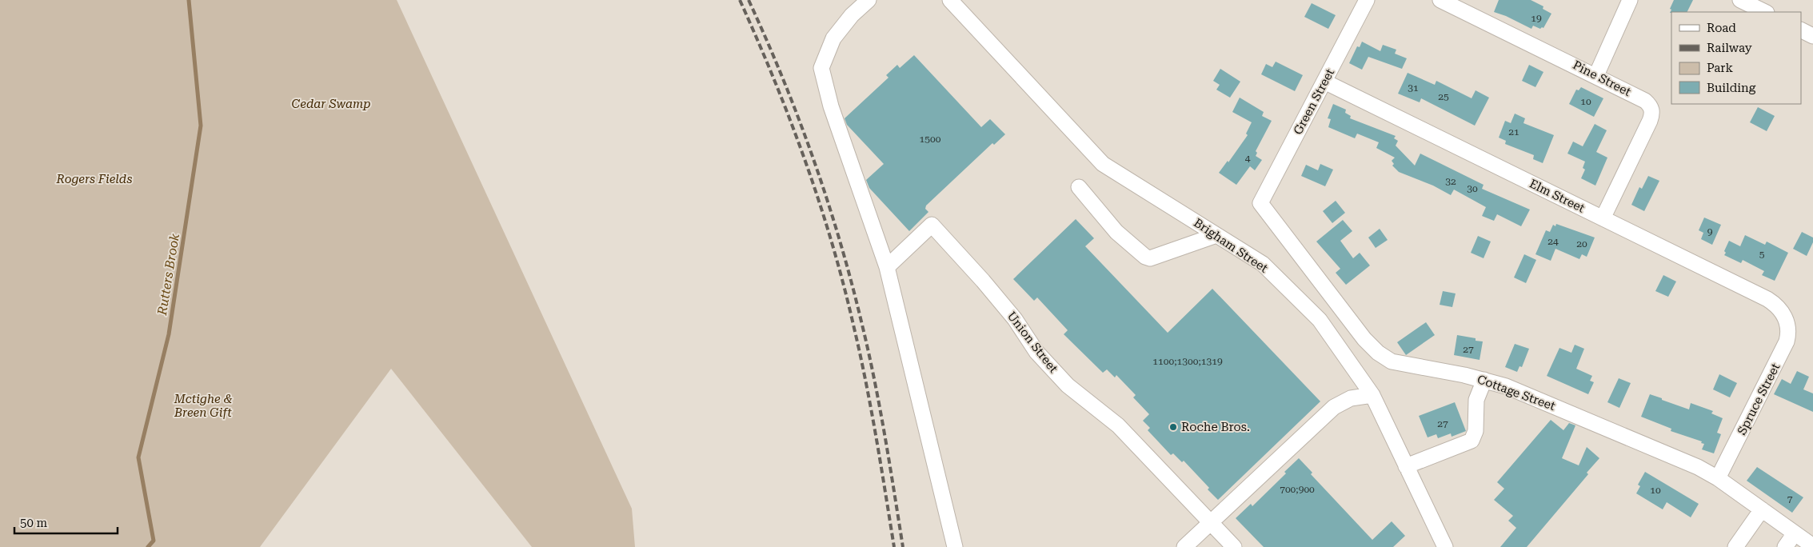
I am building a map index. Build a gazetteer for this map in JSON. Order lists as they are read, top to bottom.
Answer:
{
  "streets": {
    "street": [
      "Pine Street",
      "Green Street",
      "Elm Street",
      "Brigham Street",
      "Union Street",
      "Cottage Street",
      "Spruce Street"
    ]
  },
  "crossings": [
    ["Pine Street", "Elm Street"],
    ["Green Street", "Elm Street"],
    ["Green Street", "Cottage Street"],
    ["Elm Street", "Spruce Street"],
    ["Cottage Street", "Spruce Street"]
  ],
  "water": ["Rutters Brook"],
  "parks": ["Cedar Swamp", "Rogers Fields", "Mctighe & Breen Gift"],
  "places": ["Roche Bros."],
  "house_numbers": [
    "19",
    "31",
    "25",
    "10",
    "21",
    "1500",
    "4",
    "32",
    "30",
    "9",
    "24",
    "20",
    "5",
    "27",
    "1100;1300;1319",
    "27",
    "700;900",
    "10",
    "7"
  ],
  "legend": [
    "Road",
    "Railway",
    "Park",
    "Building"
  ],
  "scale_bar": "50 m"
}
